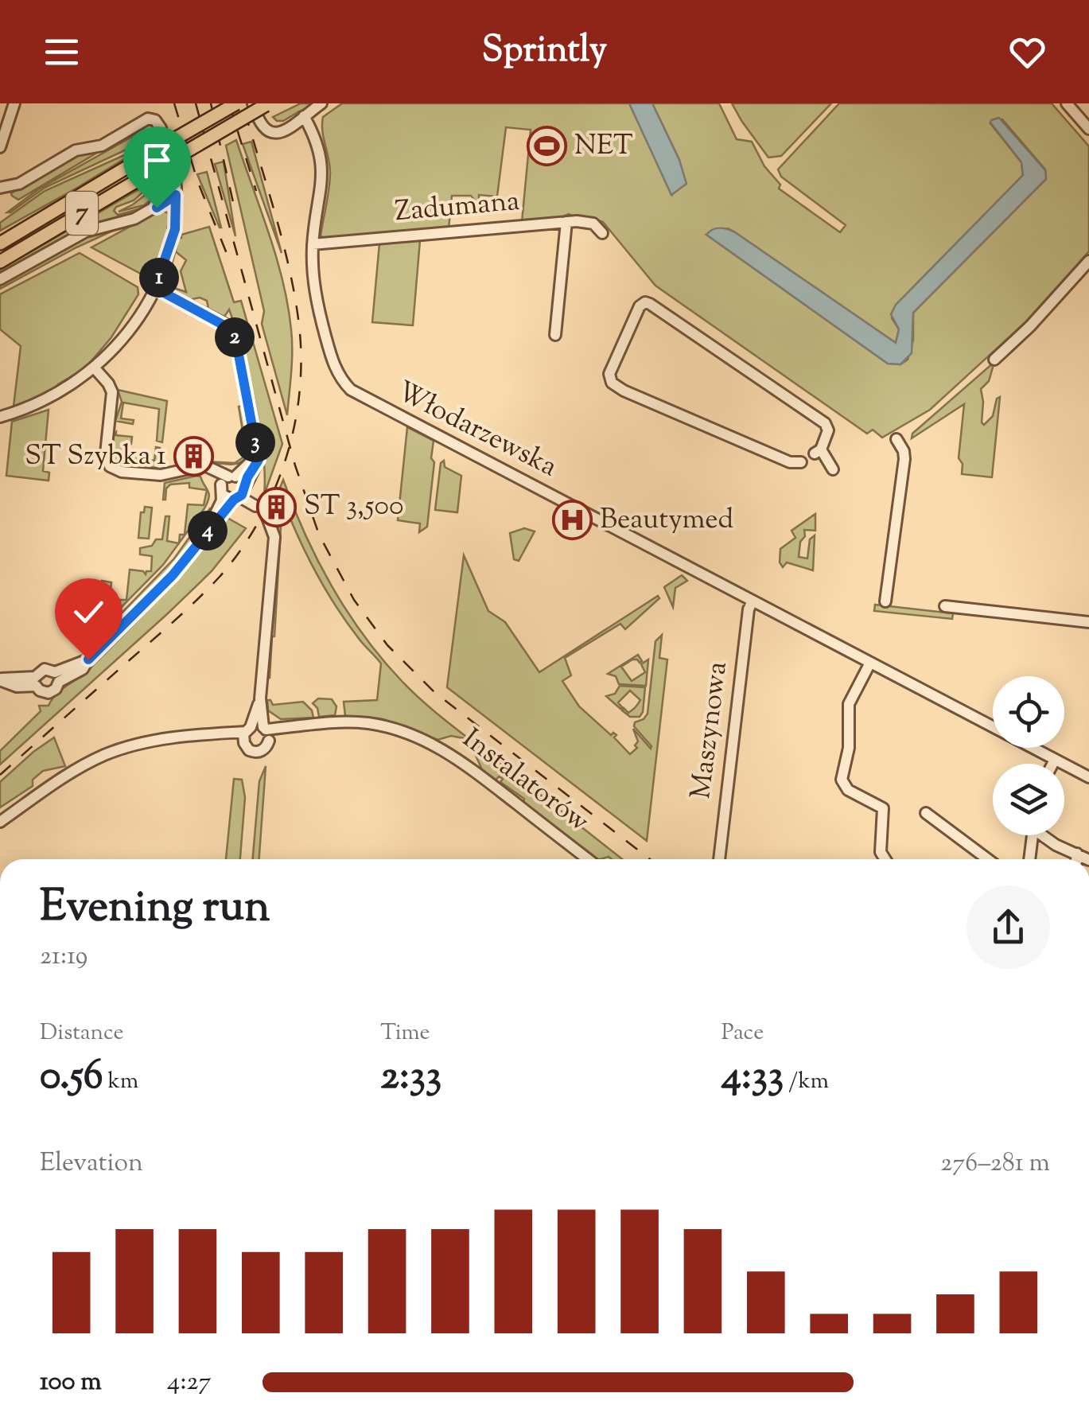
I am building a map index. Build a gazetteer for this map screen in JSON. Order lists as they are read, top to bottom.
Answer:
{
  "streets": {
    "main road": ["7"],
    "street": [
      "Zadumana",
      "Włodarzewska",
      "Maszynowa",
      "Instalatorów"
    ]
  },
  "crossings": [
    ["Zadumana", "Włodarzewska"],
    ["Włodarzewska", "Maszynowa"]
  ],
  "places": {
    "sports": ["NET"],
    "building": ["ST Szybka 1", "ST 3,500"],
    "hospital": ["Beautymed"]
  },
  "page": {
    "header": "Sprintly",
    "pins": [
      "1",
      "2",
      "3",
      "4"
    ],
    "heading": ["Evening run", "21:19"],
    "stats": [
      ["Distance", "0.56 km"],
      ["Time", "2:33"],
      ["Pace", "4:33 /km"]
    ],
    "chart": ["Elevation", "276–281 m"],
    "list": [
      {
        "name": "100 m",
        "note": "4:27"
      }
    ]
  }
}
